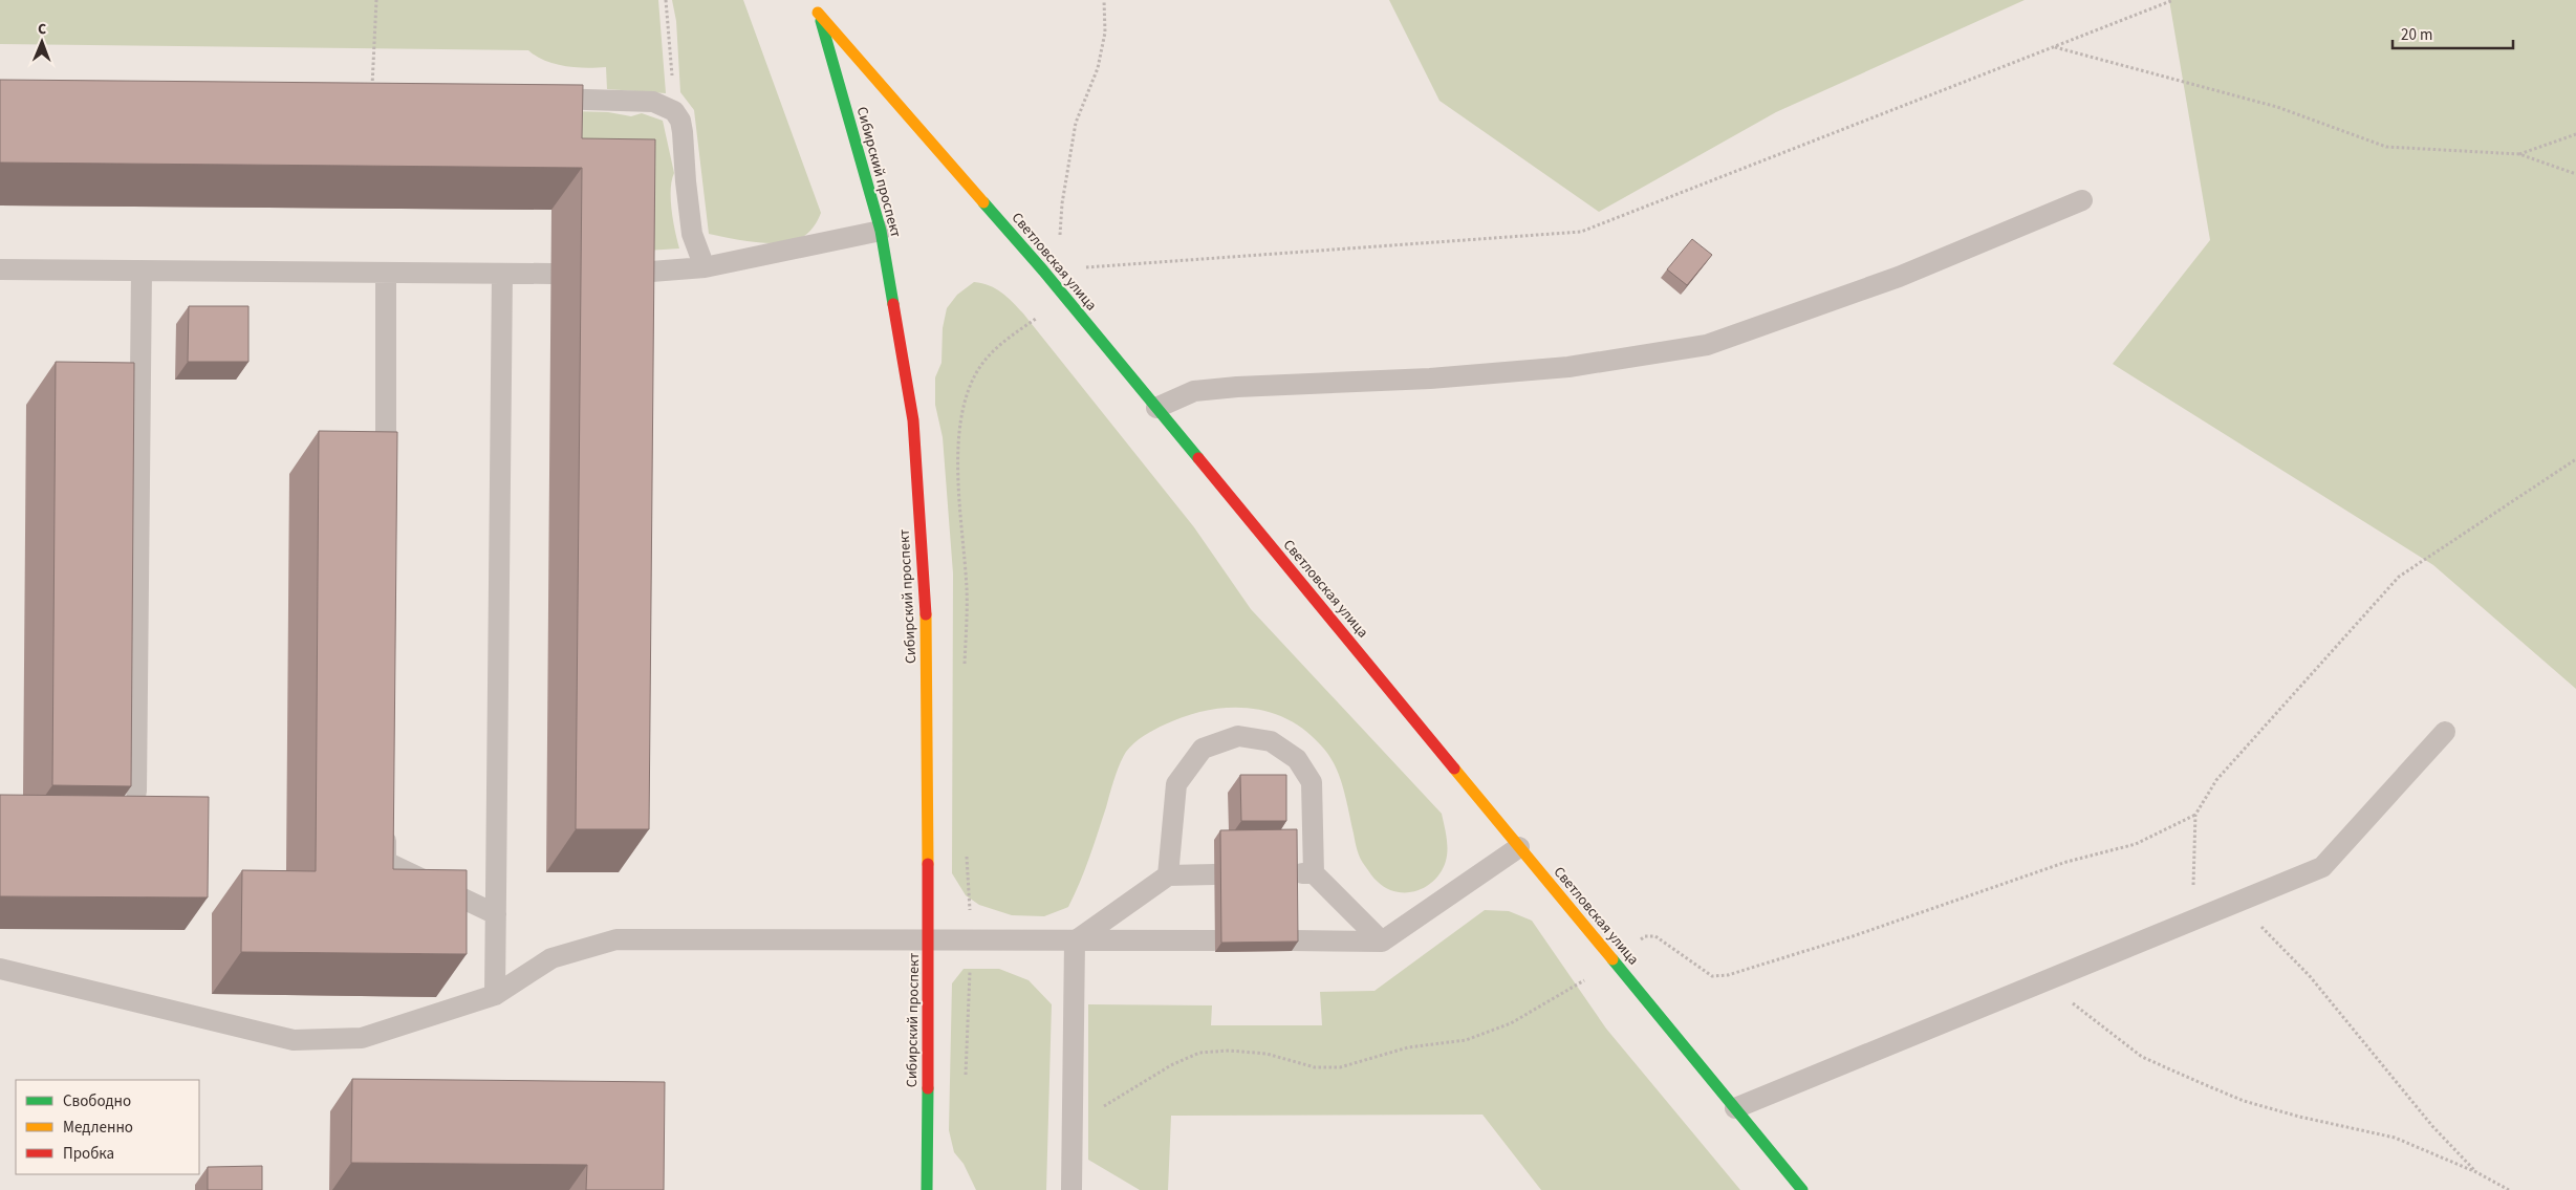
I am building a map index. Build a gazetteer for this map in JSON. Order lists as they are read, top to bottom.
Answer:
{
  "streets": {
    "street": ["Сибирский проспект", "Светловская улица"]
  },
  "crossings": [
    ["Сибирский проспект", "Светловская улица"]
  ],
  "legend": ["Свободно", "Медленно", "Пробка"],
  "scale_bar": "20 m",
  "north": "top"
}
